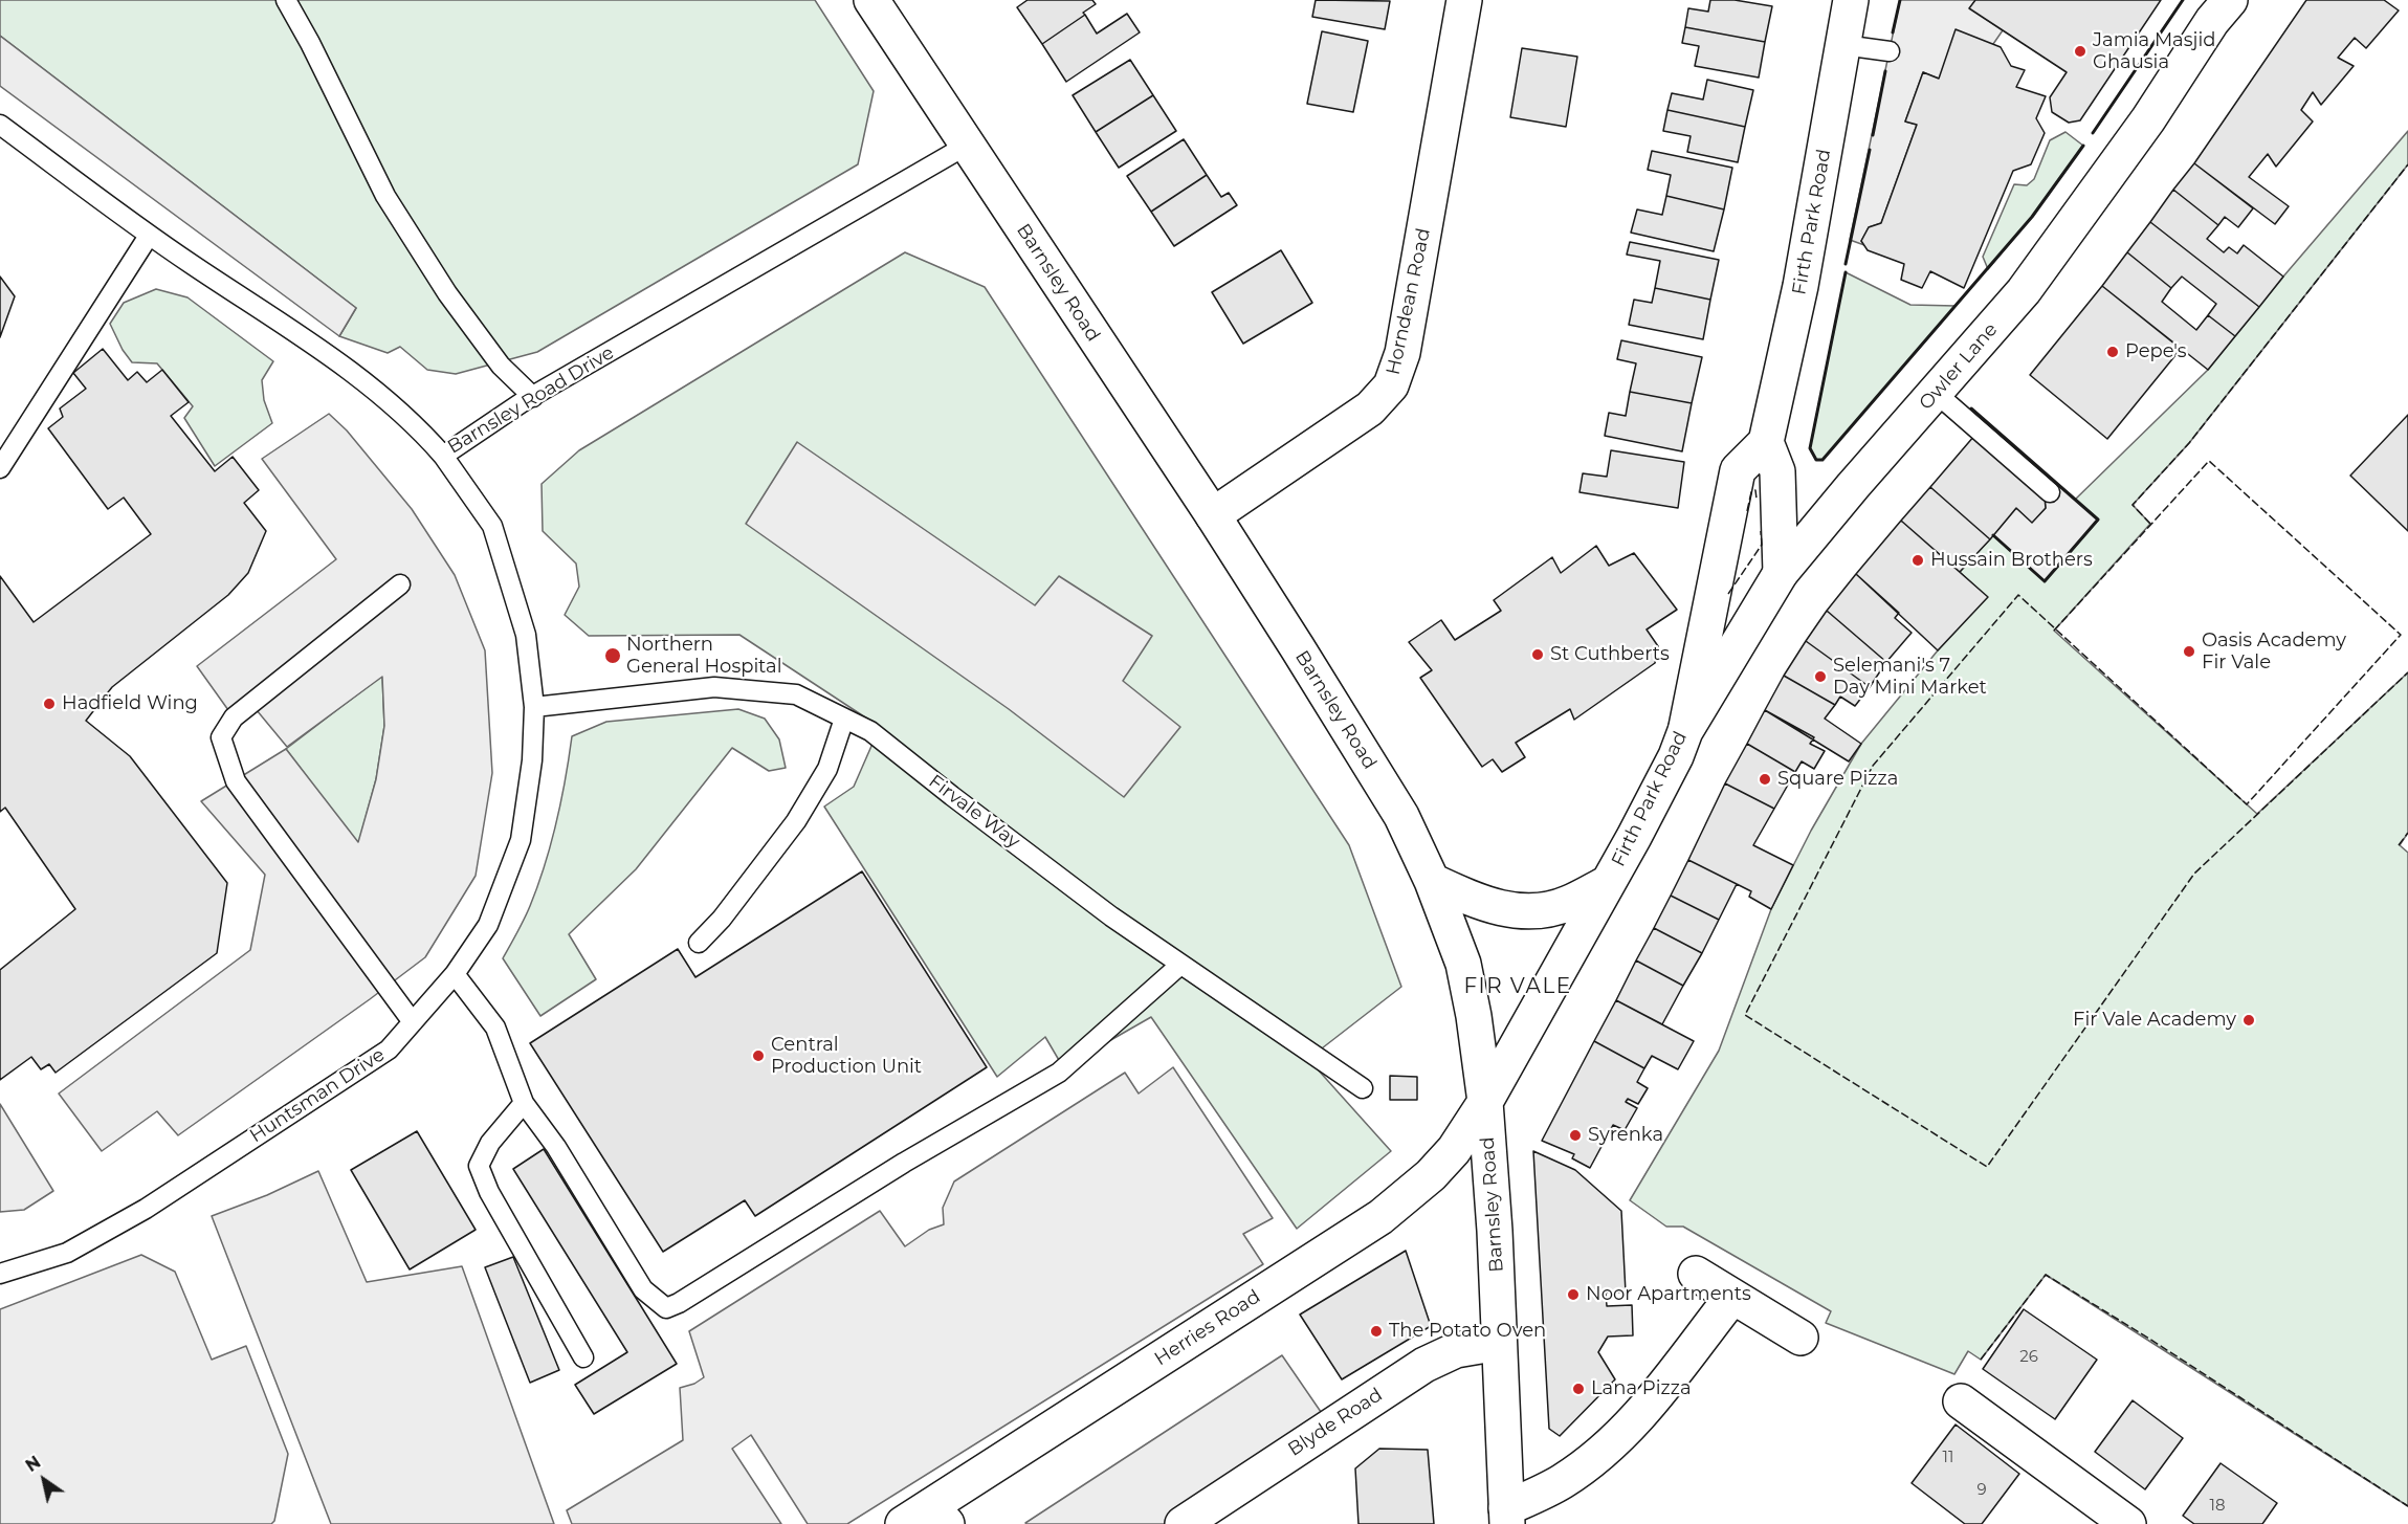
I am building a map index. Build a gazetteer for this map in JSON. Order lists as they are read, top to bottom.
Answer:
{
  "streets": {
    "main road": [
      "Firth Park Road",
      "Barnsley Road",
      "Horndean Road",
      "Owler Lane",
      "Herries Road",
      "Blyde Road"
    ],
    "lane": ["Barnsley Road Drive", "Firvale Way", "Huntsman Drive"]
  },
  "crossings": [
    ["Firth Park Road", "Barnsley Road"],
    ["Firth Park Road", "Owler Lane"],
    ["Firth Park Road", "Herries Road"],
    ["Barnsley Road", "Horndean Road"],
    ["Barnsley Road", "Barnsley Road Drive"],
    ["Barnsley Road", "Herries Road"],
    ["Barnsley Road", "Blyde Road"],
    ["Barnsley Road Drive", "Huntsman Drive"],
    ["Firvale Way", "Huntsman Drive"]
  ],
  "districts": ["FIR VALE"],
  "places": [
    "Jamia Masjid Ghausia",
    "Pepe's",
    "Hussain Brothers",
    "Oasis Academy Fir Vale",
    "St Cuthberts",
    "Northern General Hospital",
    "Selemani's 7 Day Mini Market",
    "Hadfield Wing",
    "Square Pizza",
    "Fir Vale Academy",
    "Central Production Unit",
    "Syrenka",
    "Noor Apartments",
    "The Potato Oven",
    "Lana Pizza"
  ],
  "house_numbers": [
    "26",
    "11",
    "9",
    "18"
  ],
  "north": "top left"
}
